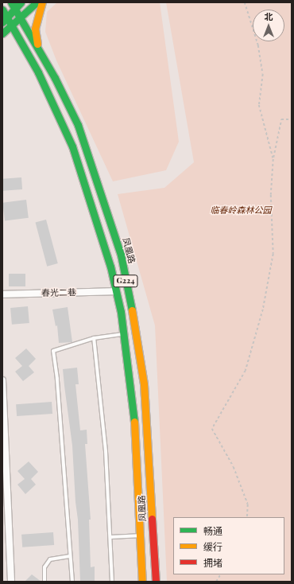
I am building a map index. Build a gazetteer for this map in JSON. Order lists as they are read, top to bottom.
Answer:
{
  "streets": {
    "main road": ["凤凰路", "G224"],
    "street": ["春光二巷"]
  },
  "crossings": [
    ["凤凰路", "春光二巷"]
  ],
  "parks": ["临春岭森林公园"],
  "legend": ["畅通", "缓行", "拥堵"],
  "north": "top"
}
